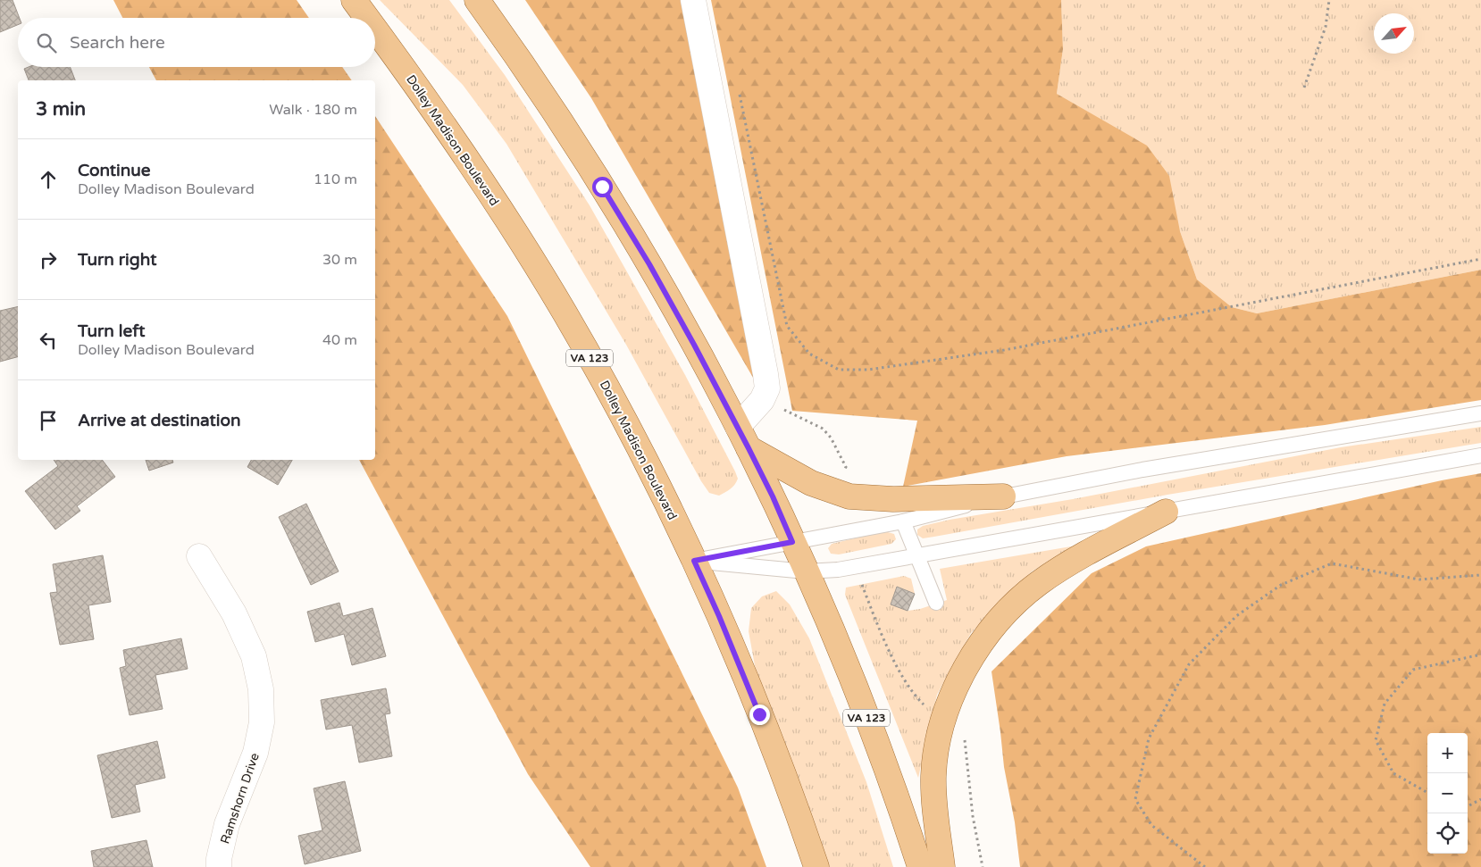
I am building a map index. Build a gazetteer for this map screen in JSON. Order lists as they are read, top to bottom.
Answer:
{
  "streets": {
    "main road": ["Dolley Madison Boulevard", "VA 123"],
    "street": ["Ramshorn Drive"]
  },
  "north": "top right",
  "page": {
    "search": "Search here",
    "heading": ["3 min", "Walk · 180 m"],
    "list": [
      ["Continue", "Dolley Madison Boulevard", "110 m"],
      ["Turn right", "30 m"],
      ["Turn left", "Dolley Madison Boulevard", "40 m"],
      "Arrive at destination"
    ],
    "map_buttons": ["+", "−"]
  }
}
